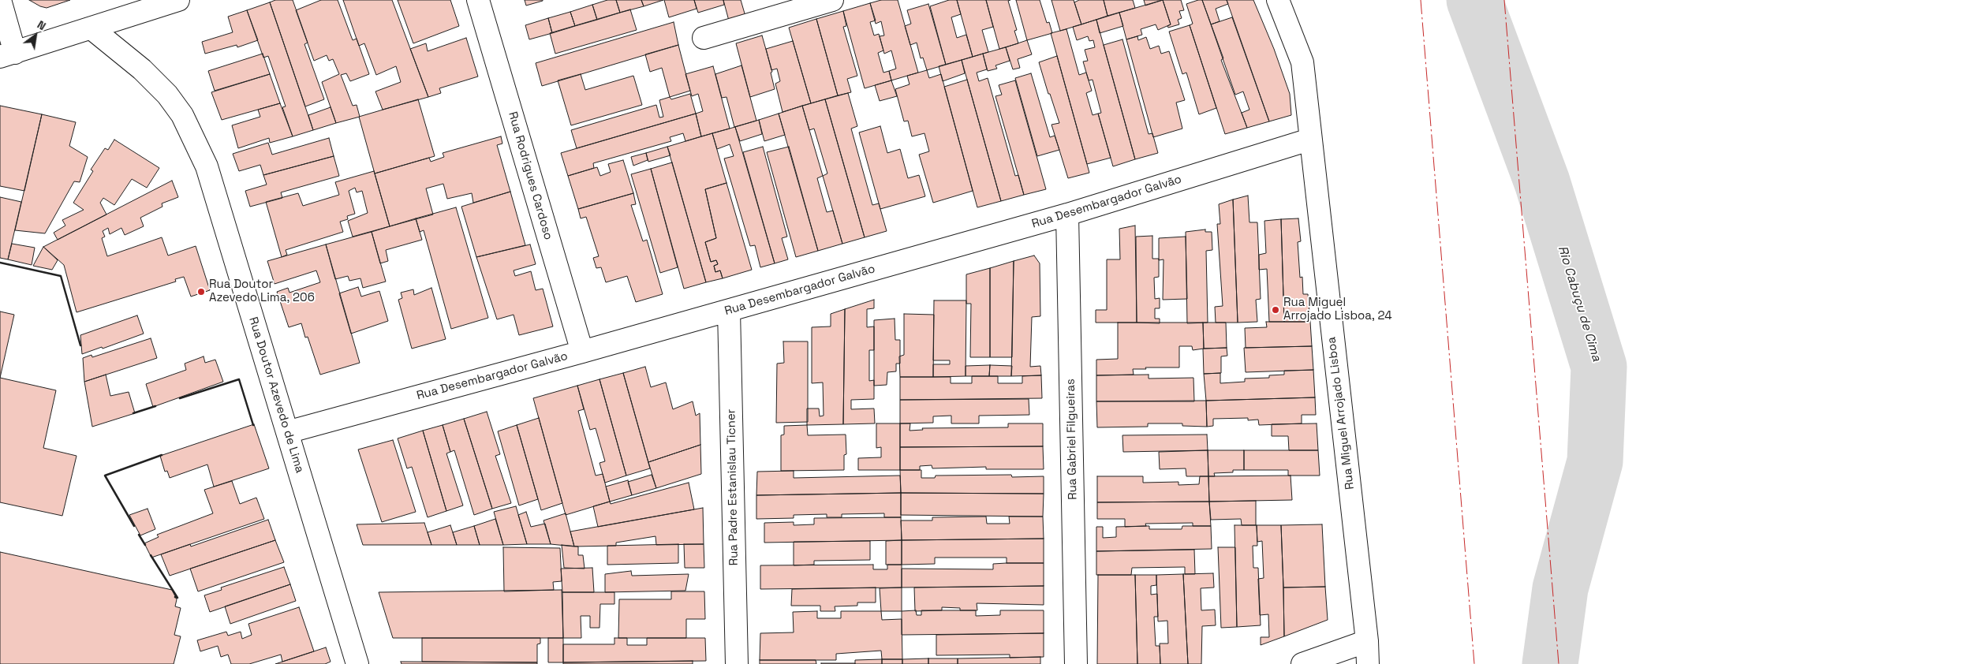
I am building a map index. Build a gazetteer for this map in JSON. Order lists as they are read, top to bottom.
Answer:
{
  "streets": {
    "street": [
      "Rua Rodrigues Cardoso",
      "Rua Desembargador Galvão",
      "Rua Doutor Azevedo de Lima",
      "Rua Miguel Arrojado Lisboa",
      "Rua Gabriel Filgueiras",
      "Rua Padre Estanislau Ticner"
    ]
  },
  "crossings": [
    ["Rua Rodrigues Cardoso", "Rua Desembargador Galvão"],
    ["Rua Desembargador Galvão", "Rua Doutor Azevedo de Lima"],
    ["Rua Desembargador Galvão", "Rua Miguel Arrojado Lisboa"],
    ["Rua Desembargador Galvão", "Rua Gabriel Filgueiras"],
    ["Rua Desembargador Galvão", "Rua Padre Estanislau Ticner"]
  ],
  "water": ["Rio Cabuçu de Cima"],
  "places": ["Rua Doutor Azevedo Lima, 206", "Rua Miguel Arrojado Lisboa, 24"],
  "north": "top right"
}
